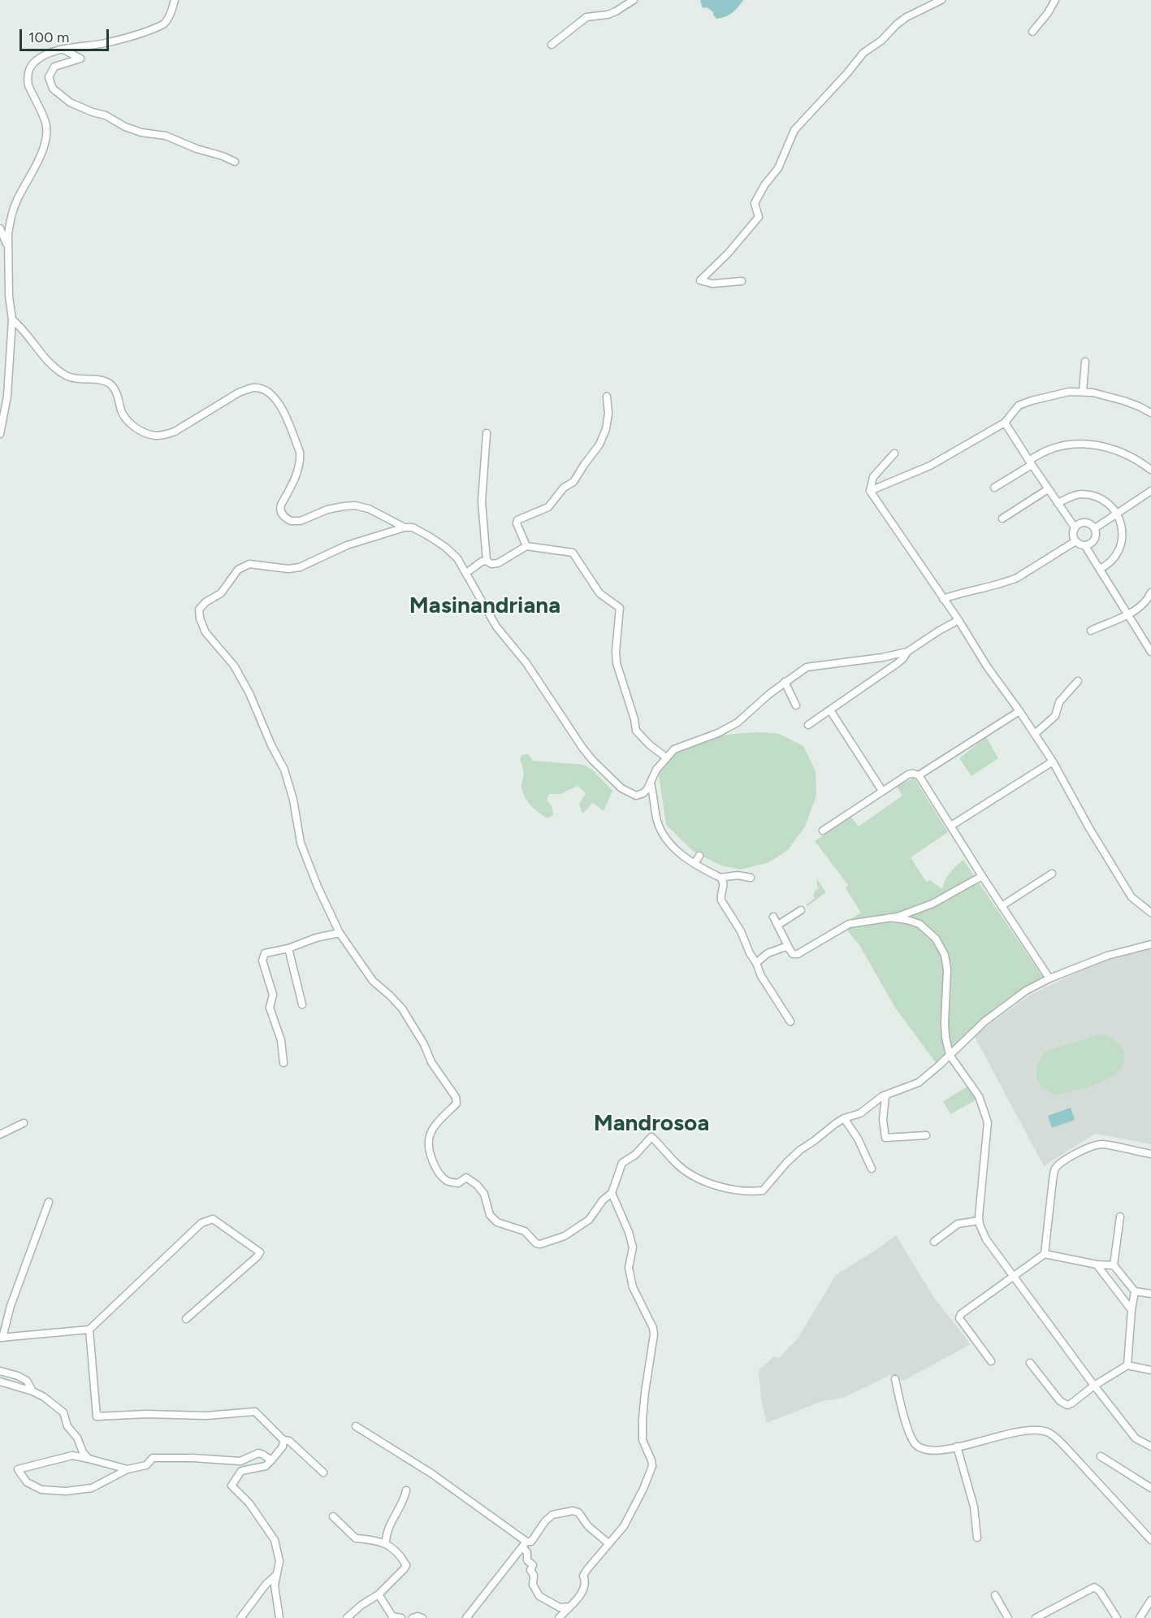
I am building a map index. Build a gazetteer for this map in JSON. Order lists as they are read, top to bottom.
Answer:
{
  "districts": ["Masinandriana", "Mandrosoa"],
  "scale_bar": "100 m"
}
